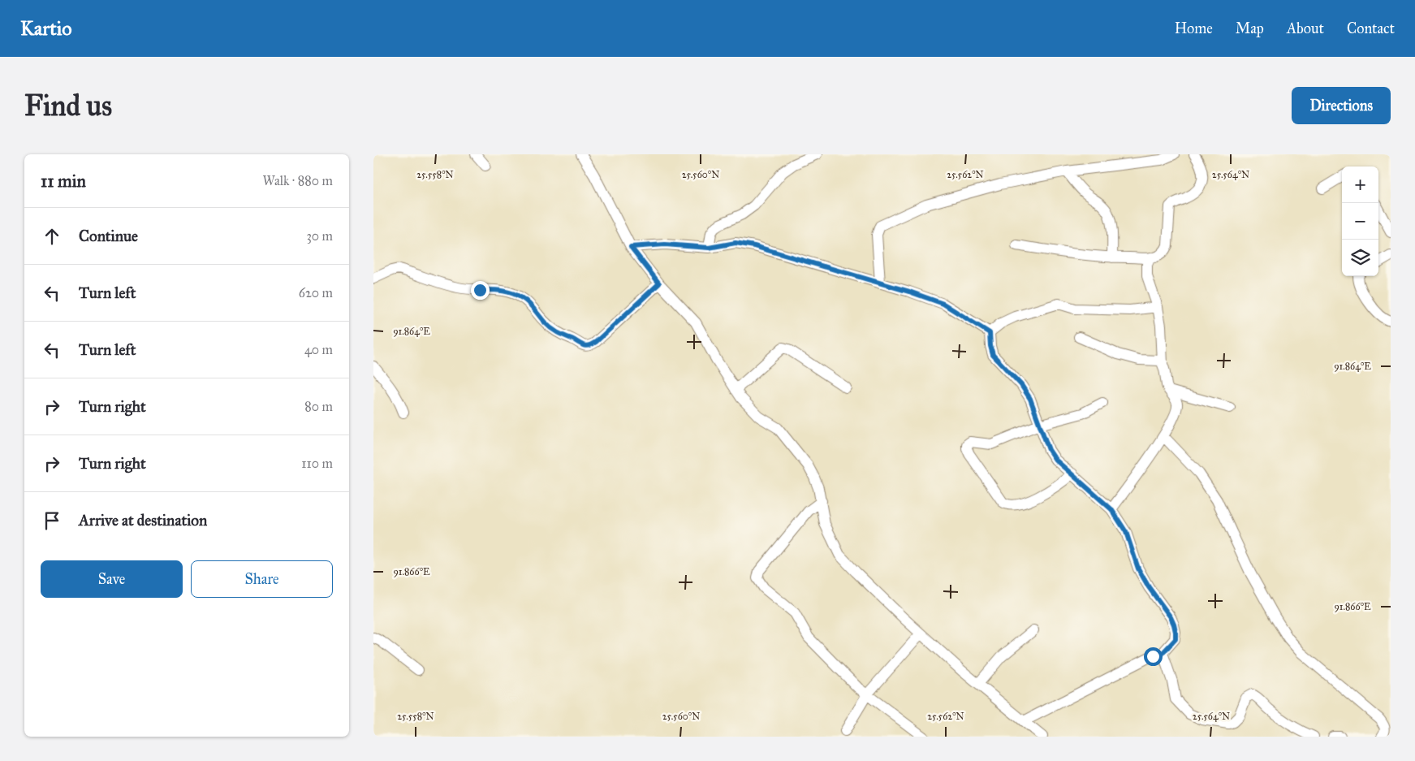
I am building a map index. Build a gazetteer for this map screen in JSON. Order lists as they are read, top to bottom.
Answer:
{
  "page": {
    "header": "Kartio",
    "nav": [
      "Home",
      "Map",
      "About",
      "Contact"
    ],
    "buttons": [
      "Directions",
      ["Save", "Share"]
    ],
    "title": "Find us",
    "heading": ["11 min", "Walk · 880 m"],
    "map_buttons": ["+", "−"],
    "list": [
      ["Continue", "30 m"],
      ["Turn left", "620 m"],
      ["Turn left", "40 m"],
      ["Turn right", "80 m"],
      ["Turn right", "110 m"],
      "Arrive at destination"
    ]
  },
  "coordinates": [
    "25.558°N",
    "25.560°N",
    "25.562°N",
    "25.564°N",
    "91.864°E",
    "91.866°E"
  ]
}
